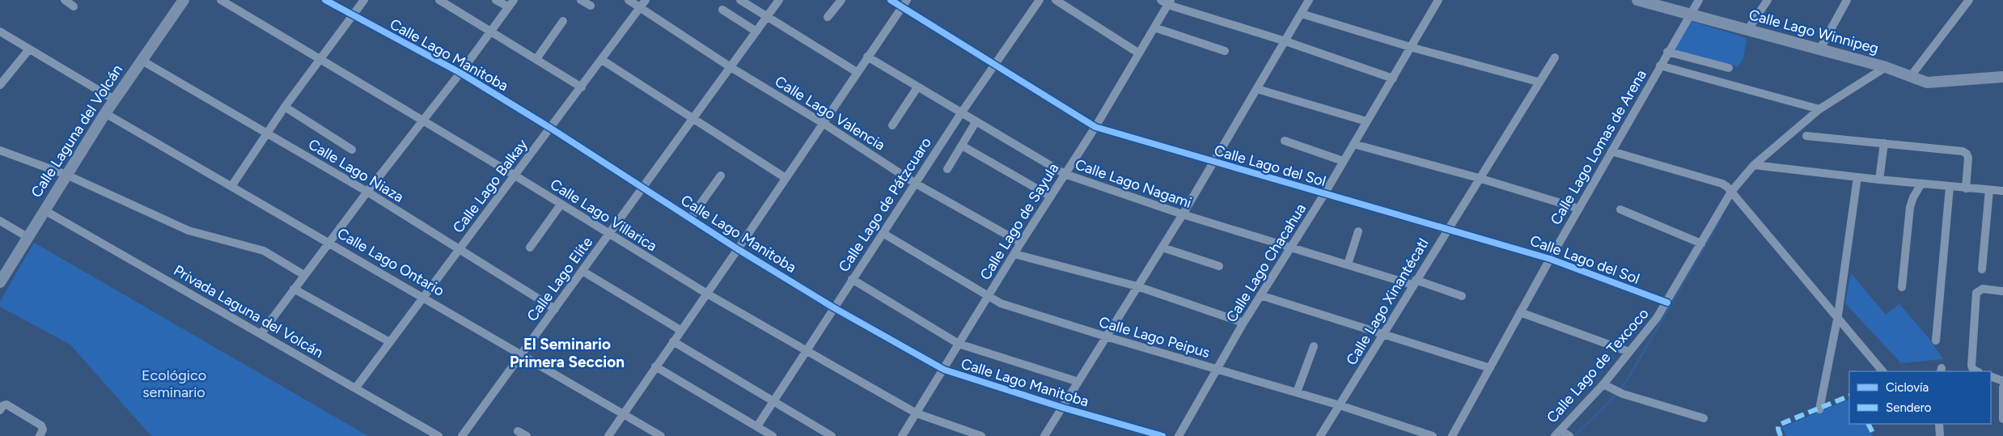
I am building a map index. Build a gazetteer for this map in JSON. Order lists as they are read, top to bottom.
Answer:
{
  "streets": {
    "main road": ["Calle Lago Winnipeg", "Calle Laguna del Volcán"],
    "street": [
      "Calle Lago Manitoba",
      "Calle Lago Valencia",
      "Calle Lago Lomas de Arena",
      "Calle Lago del Sol",
      "Calle Lago Niaza",
      "Calle Lago Nagami",
      "Calle Lago Balkay",
      "Calle Lago de Pátzcuaro",
      "Calle Lago Villarica",
      "Calle Lago de Sayula",
      "Calle Lago Ontario",
      "Calle Lago Chacahua",
      "Calle Lago Elite",
      "Calle Lago Xinantécatl",
      "Privada Laguna del Volcán",
      "Calle Lago Peipus",
      "Calle Lago de Texcoco"
    ]
  },
  "crossings": [
    ["Calle Lago Winnipeg", "Calle Lago Lomas de Arena"],
    ["Calle Lago Winnipeg", "Calle Lago de Texcoco"],
    ["Calle Lago Manitoba", "Calle Lago Balkay"],
    ["Calle Lago Manitoba", "Calle Lago de Pátzcuaro"],
    ["Calle Lago Manitoba", "Calle Lago de Sayula"],
    ["Calle Lago Manitoba", "Calle Lago Elite"],
    ["Calle Lago Valencia", "Calle Lago Balkay"],
    ["Calle Lago Valencia", "Calle Lago de Pátzcuaro"],
    ["Calle Lago Valencia", "Calle Lago de Sayula"],
    ["Calle Lago Valencia", "Calle Lago Elite"],
    ["Calle Laguna del Volcán", "Calle Lago Niaza"],
    ["Calle Laguna del Volcán", "Calle Lago Ontario"],
    ["Calle Laguna del Volcán", "Privada Laguna del Volcán"],
    ["Calle Lago Lomas de Arena", "Calle Lago del Sol"],
    ["Calle Lago del Sol", "Calle Lago de Pátzcuaro"],
    ["Calle Lago del Sol", "Calle Lago de Sayula"],
    ["Calle Lago del Sol", "Calle Lago Chacahua"],
    ["Calle Lago del Sol", "Calle Lago Xinantécatl"],
    ["Calle Lago del Sol", "Calle Lago de Texcoco"],
    ["Calle Lago Niaza", "Calle Lago Balkay"],
    ["Calle Lago Niaza", "Calle Lago Elite"],
    ["Calle Lago Nagami", "Calle Lago de Pátzcuaro"],
    ["Calle Lago Nagami", "Calle Lago de Sayula"],
    ["Calle Lago Nagami", "Calle Lago Chacahua"],
    ["Calle Lago Nagami", "Calle Lago Xinantécatl"],
    ["Calle Lago Balkay", "Calle Lago Villarica"],
    ["Calle Lago Balkay", "Calle Lago Ontario"],
    ["Calle Lago Balkay", "Privada Laguna del Volcán"],
    ["Calle Lago de Pátzcuaro", "Calle Lago Villarica"],
    ["Calle Lago de Pátzcuaro", "Calle Lago Peipus"],
    ["Calle Lago Villarica", "Calle Lago de Sayula"],
    ["Calle Lago Villarica", "Calle Lago Elite"],
    ["Calle Lago de Sayula", "Calle Lago Peipus"],
    ["Calle Lago Ontario", "Calle Lago Elite"],
    ["Calle Lago Chacahua", "Calle Lago Peipus"],
    ["Calle Lago Xinantécatl", "Calle Lago Peipus"]
  ],
  "districts": ["El Seminario Primera Seccion"],
  "parks": ["Ecológico seminario"],
  "legend": ["Ciclovía", "Sendero"]
}
